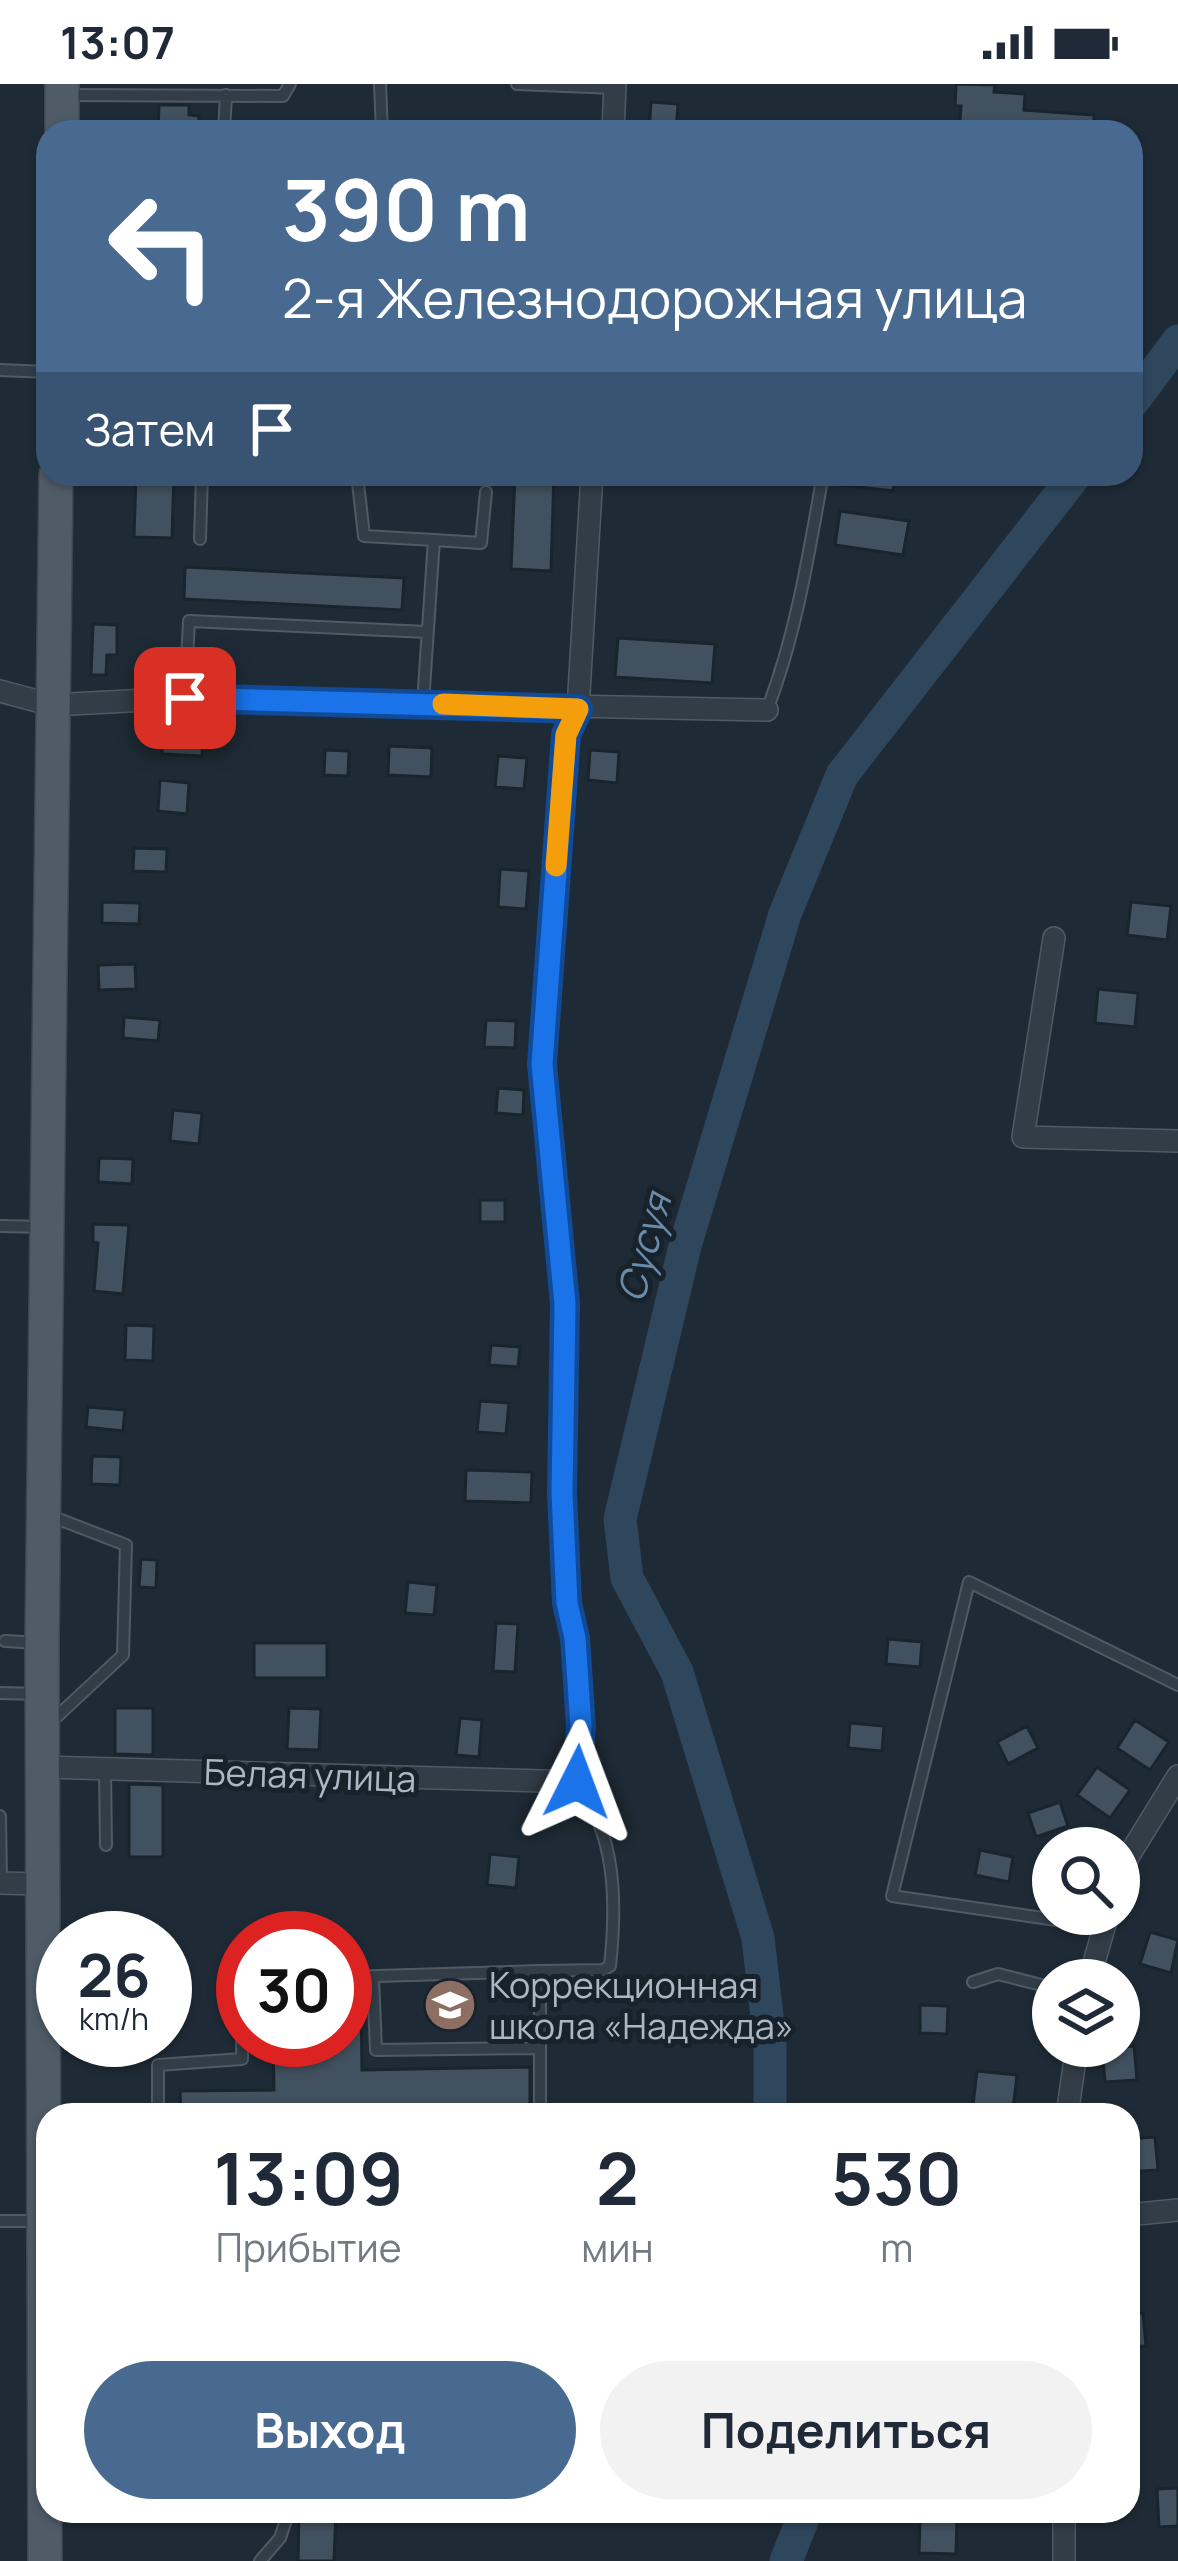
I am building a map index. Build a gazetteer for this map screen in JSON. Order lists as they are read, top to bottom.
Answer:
{
  "streets": {
    "street": ["Белая улица"]
  },
  "water": ["Сусуя"],
  "places": {
    "school or university": ["Коррекционная школа «Надежда»"]
  },
  "page": {
    "status": "13:07",
    "turn": ["390 m", "2-я Железнодорожная улица"],
    "then": "Затем",
    "speed": "26 km/h",
    "limit": "30",
    "eta": [
      "13:09",
      "Прибытие",
      "2",
      "мин",
      "530",
      "m"
    ],
    "buttons": ["Выход", "Поделиться"]
  }
}
